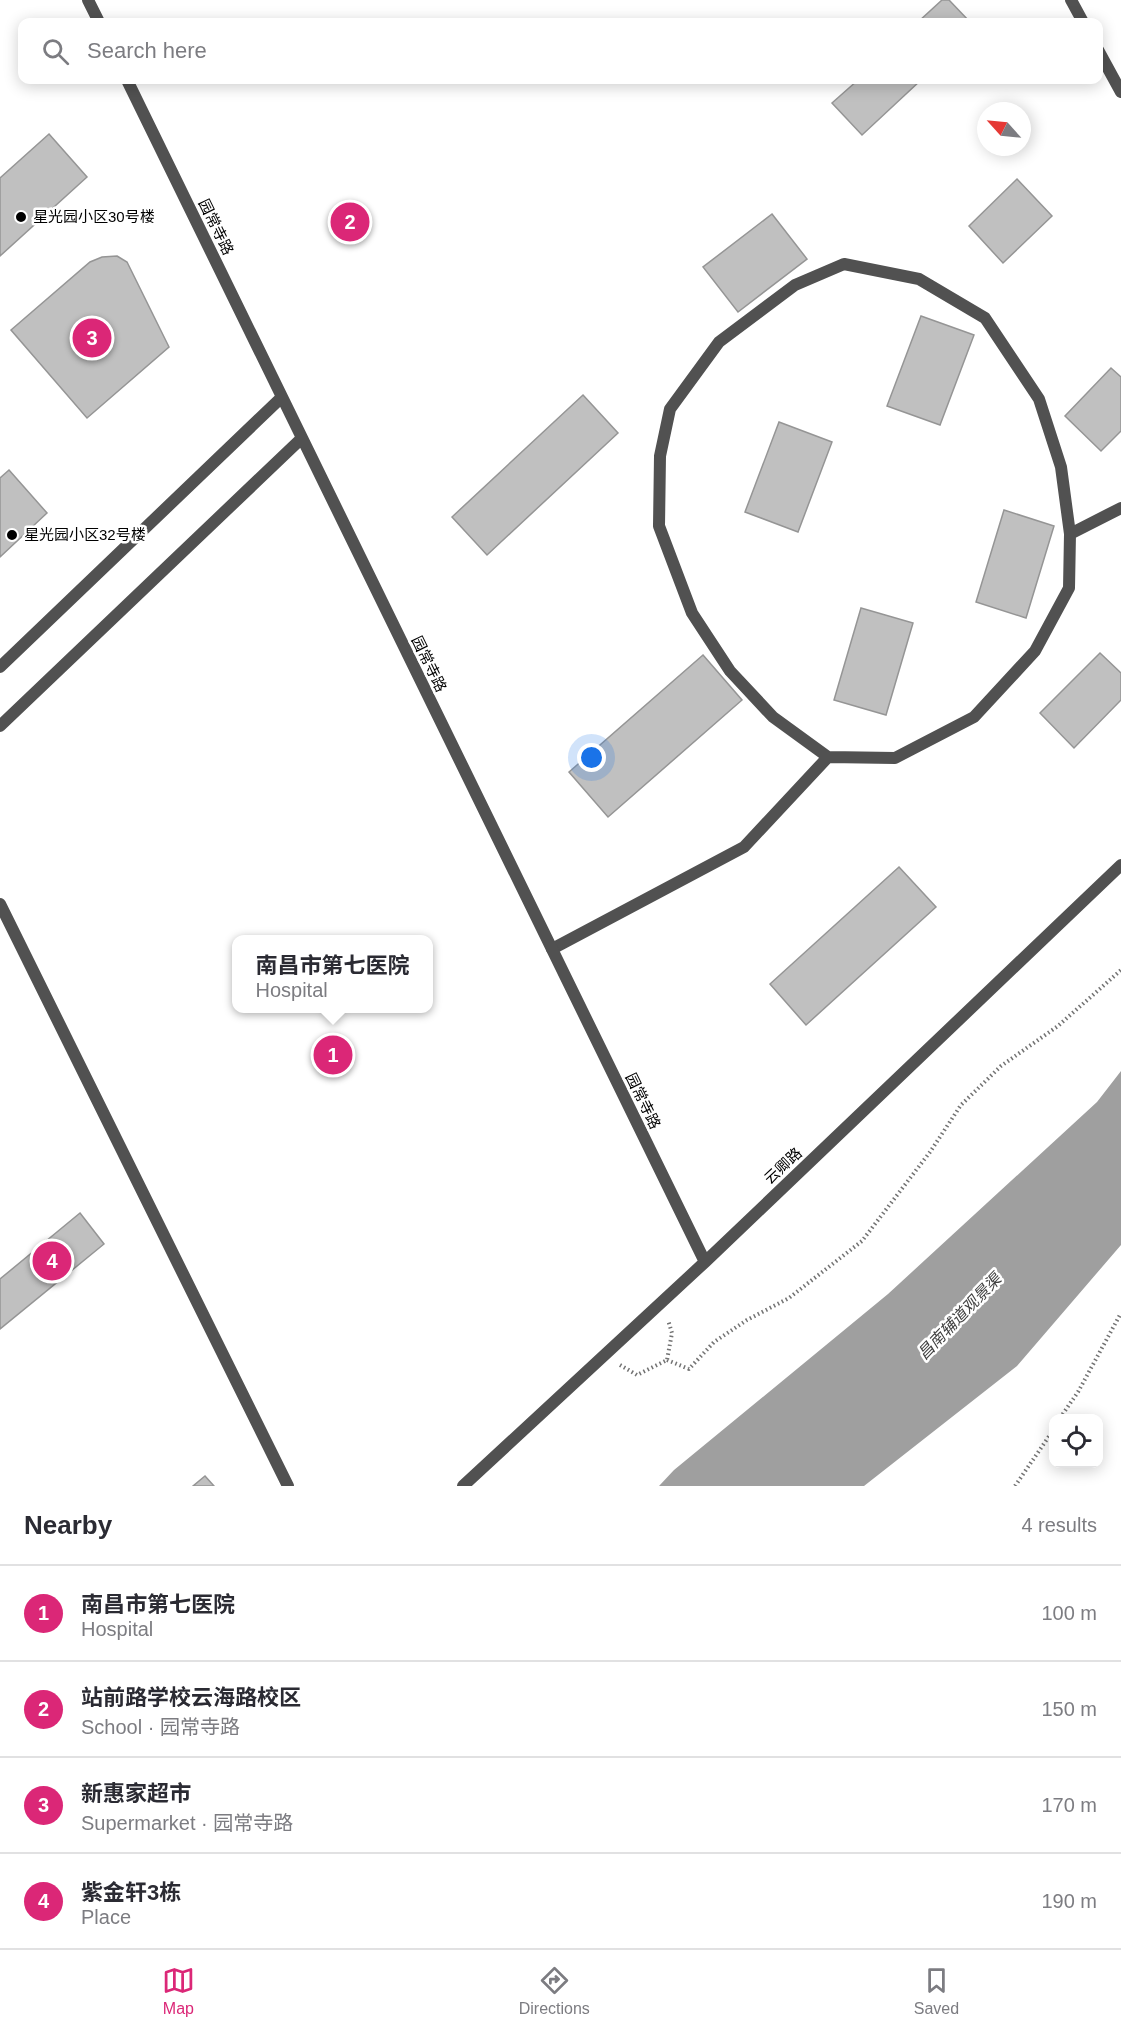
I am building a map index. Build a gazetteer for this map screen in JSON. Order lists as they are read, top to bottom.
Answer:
{
  "streets": {
    "street": ["园常寺路", "云卿路"]
  },
  "crossings": [
    ["园常寺路", "云卿路"]
  ],
  "water": ["昌南辅道观景渠"],
  "places": ["星光园小区30号楼", "星光园小区32号楼"],
  "north": "top left",
  "page": {
    "search": "Search here",
    "pins": [
      "2",
      "3",
      "1",
      "4"
    ],
    "popup": ["南昌市第七医院", "Hospital"],
    "heading": ["Nearby", "4 results"],
    "list": [
      {
        "mark": "1",
        "name": "南昌市第七医院",
        "note": "Hospital",
        "value": "100 m"
      },
      {
        "mark": "2",
        "name": "站前路学校云海路校区",
        "note": "School · 园常寺路",
        "value": "150 m"
      },
      {
        "mark": "3",
        "name": "新惠家超市",
        "note": "Supermarket · 园常寺路",
        "value": "170 m"
      },
      {
        "mark": "4",
        "name": "紫金轩3栋",
        "note": "Place",
        "value": "190 m"
      }
    ],
    "nav": ["Map", "Directions", "Saved"]
  }
}
